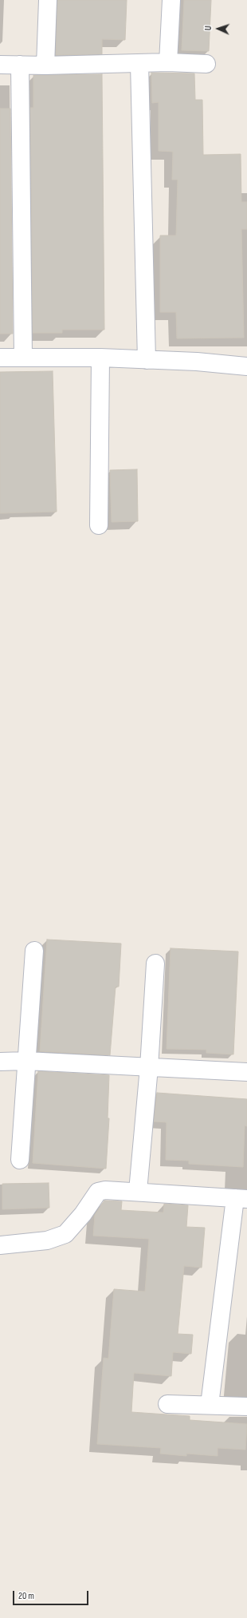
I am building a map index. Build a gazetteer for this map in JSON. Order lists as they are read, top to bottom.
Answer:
{
  "scale_bar": "20 m",
  "north": "left"
}
